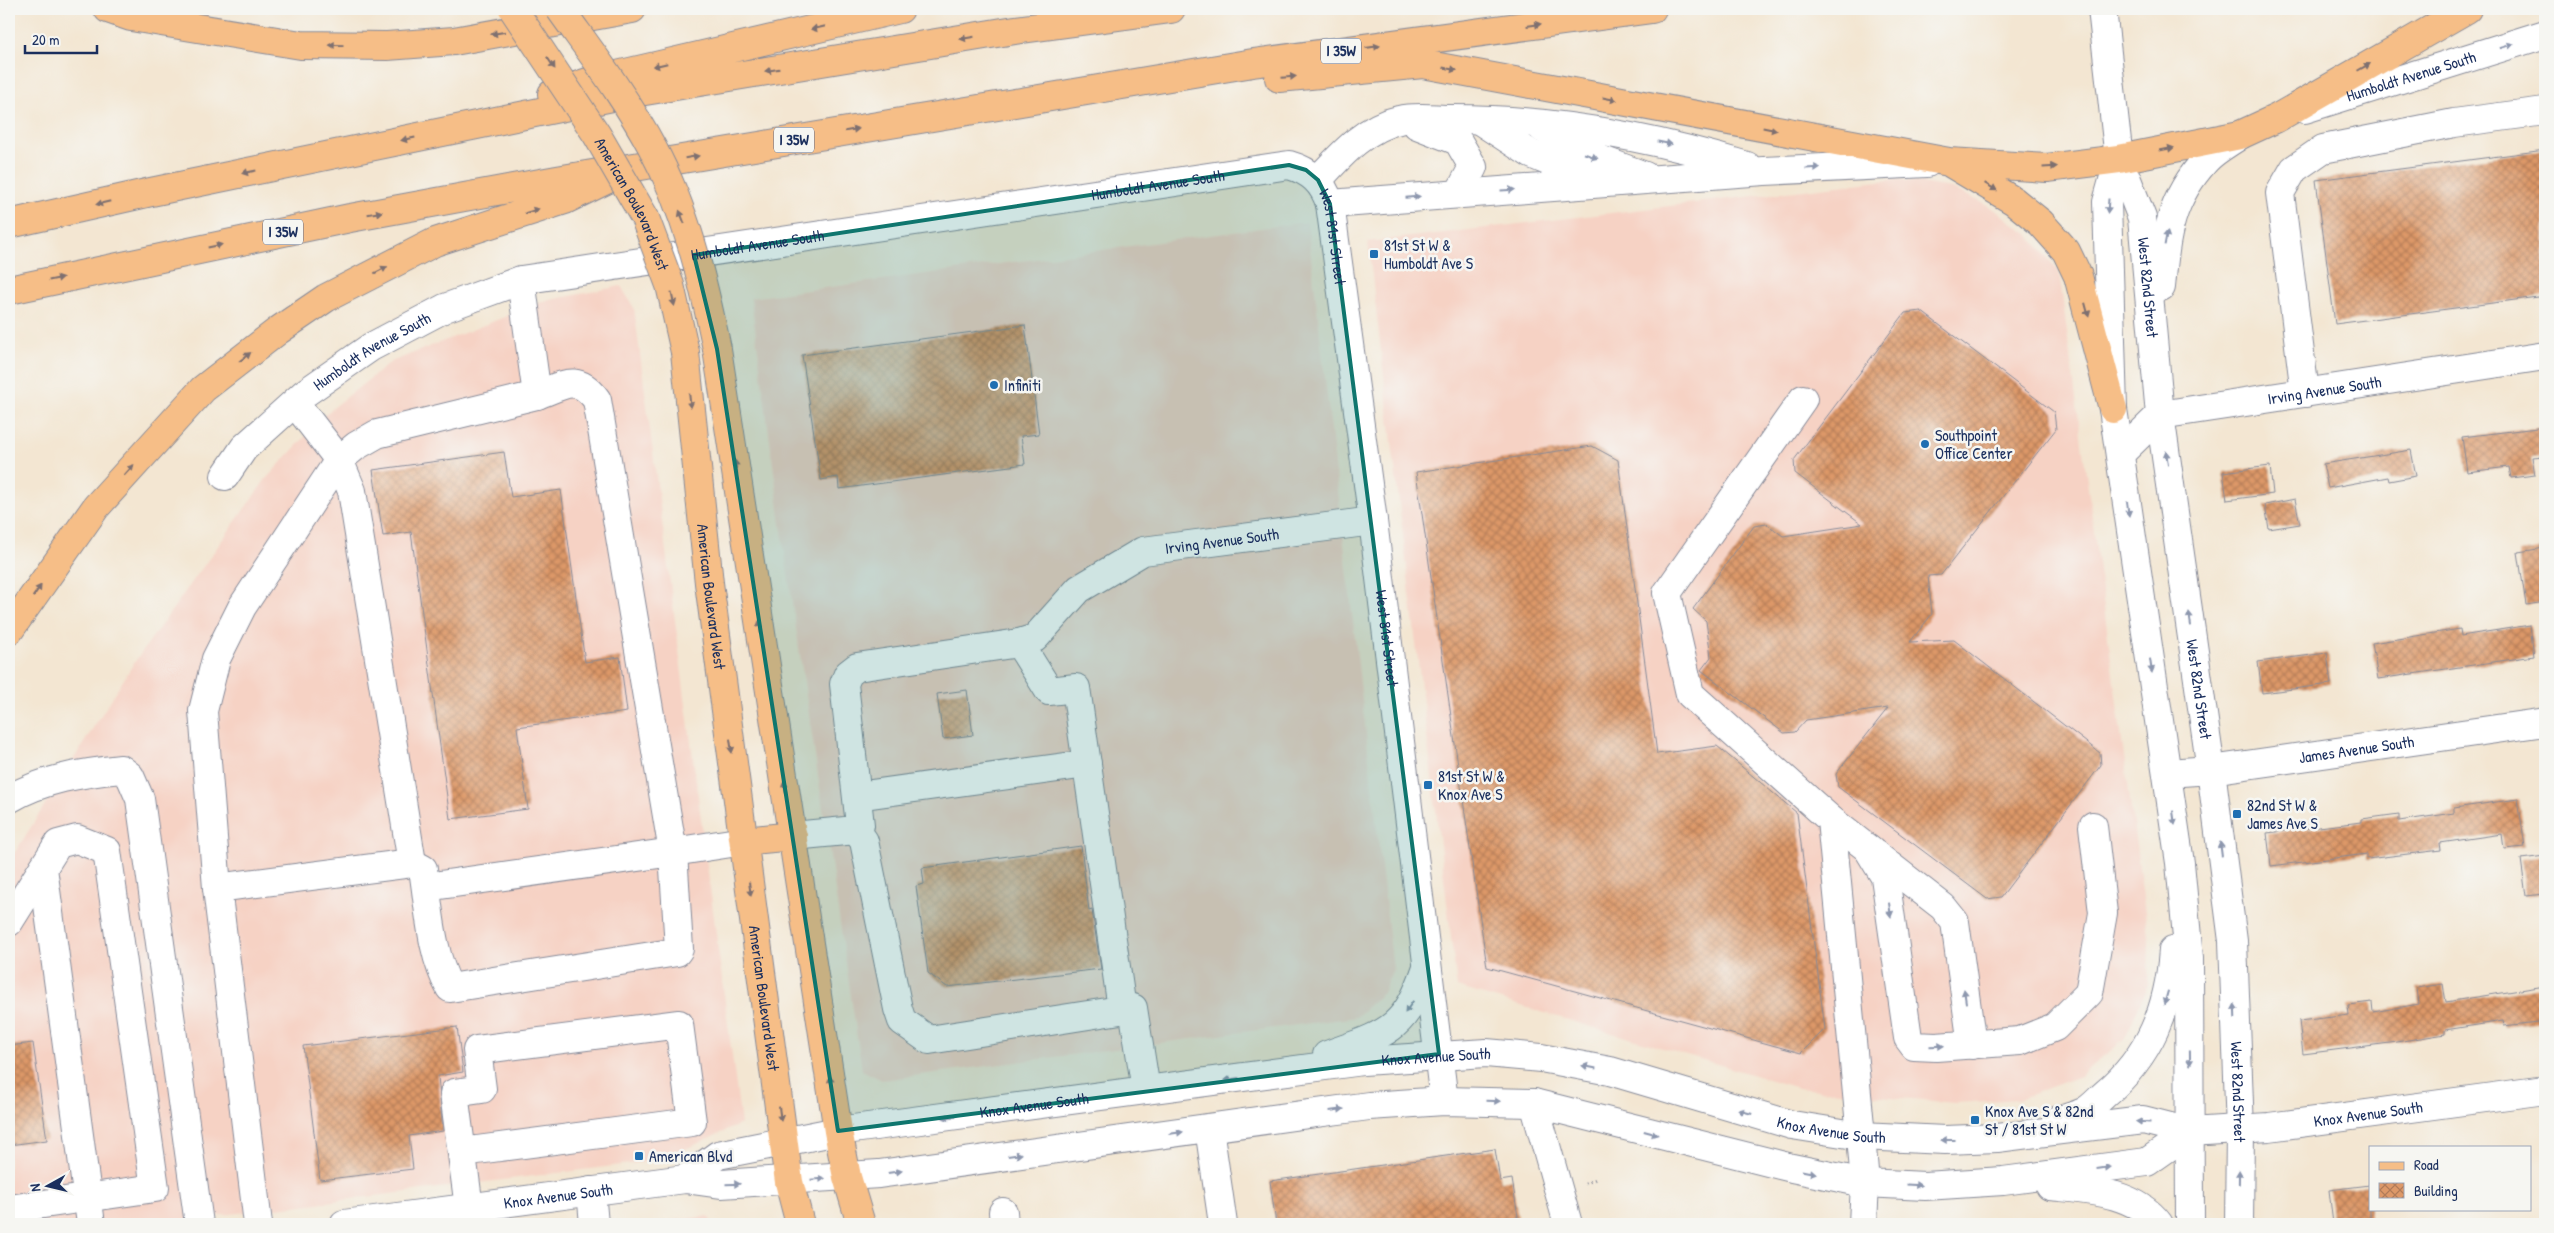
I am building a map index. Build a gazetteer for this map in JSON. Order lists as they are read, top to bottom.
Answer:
{
  "streets": {
    "main road": ["I 35W", "American Boulevard West"],
    "street": [
      "Humboldt Avenue South",
      "West 81st Street",
      "West 82nd Street",
      "Irving Avenue South",
      "James Avenue South",
      "Knox Avenue South"
    ]
  },
  "crossings": [
    ["Humboldt Avenue South", "West 81st Street"],
    ["American Boulevard West", "Knox Avenue South"],
    ["West 81st Street", "Irving Avenue South"],
    ["West 81st Street", "Knox Avenue South"],
    ["West 82nd Street", "Irving Avenue South"],
    ["West 82nd Street", "James Avenue South"],
    ["West 82nd Street", "Knox Avenue South"]
  ],
  "places": {
    "transit": [
      "81st St W & Humboldt Ave S",
      "81st St W & Knox Ave S",
      "82nd St W & James Ave S",
      "Knox Ave S & 82nd St / 81st St W",
      "American Blvd"
    ],
    "other": ["Infiniti", "Southpoint Office Center"]
  },
  "legend": ["Road", "Building"],
  "scale_bar": "20 m",
  "north": "left"
}
